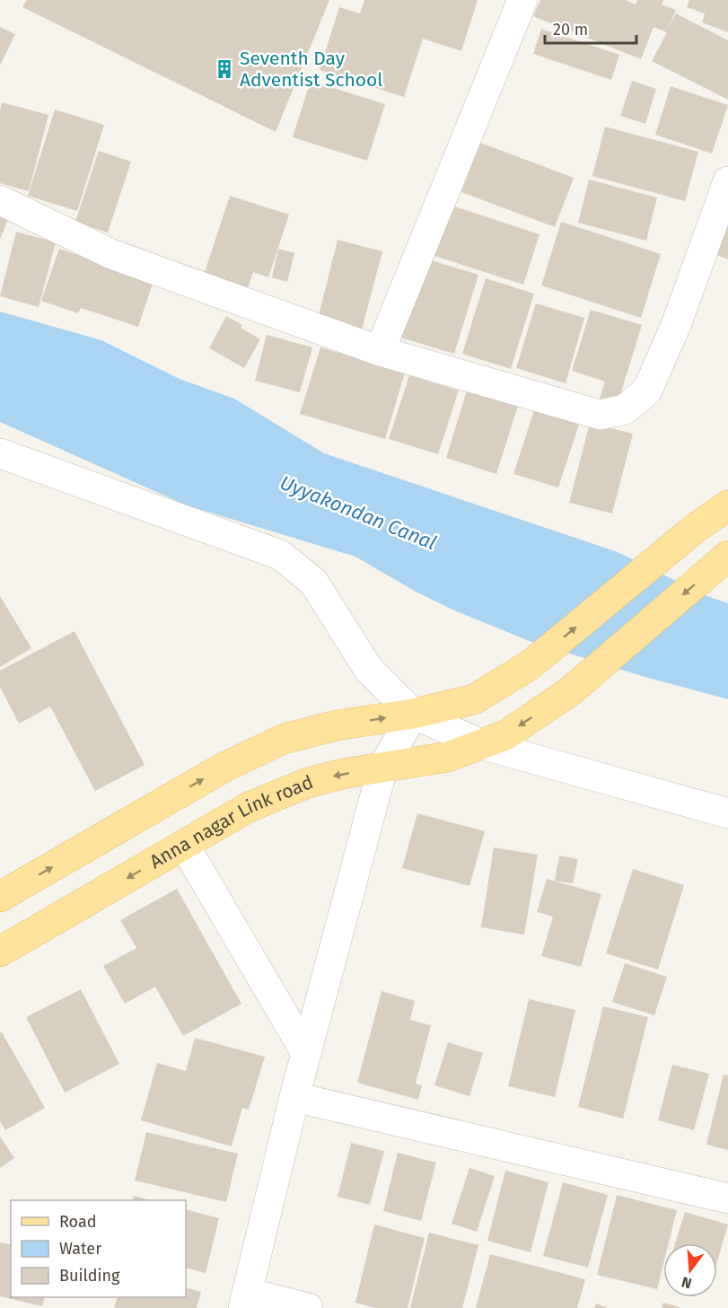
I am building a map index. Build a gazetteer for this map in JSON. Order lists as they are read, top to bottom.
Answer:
{
  "streets": {
    "main road": ["Anna nagar Link road"]
  },
  "water": ["Uyyakondan Canal"],
  "places": {
    "building": ["Seventh Day Adventist School"]
  },
  "legend": ["Road", "Water", "Building"],
  "scale_bar": "20 m",
  "north": "bottom"
}
